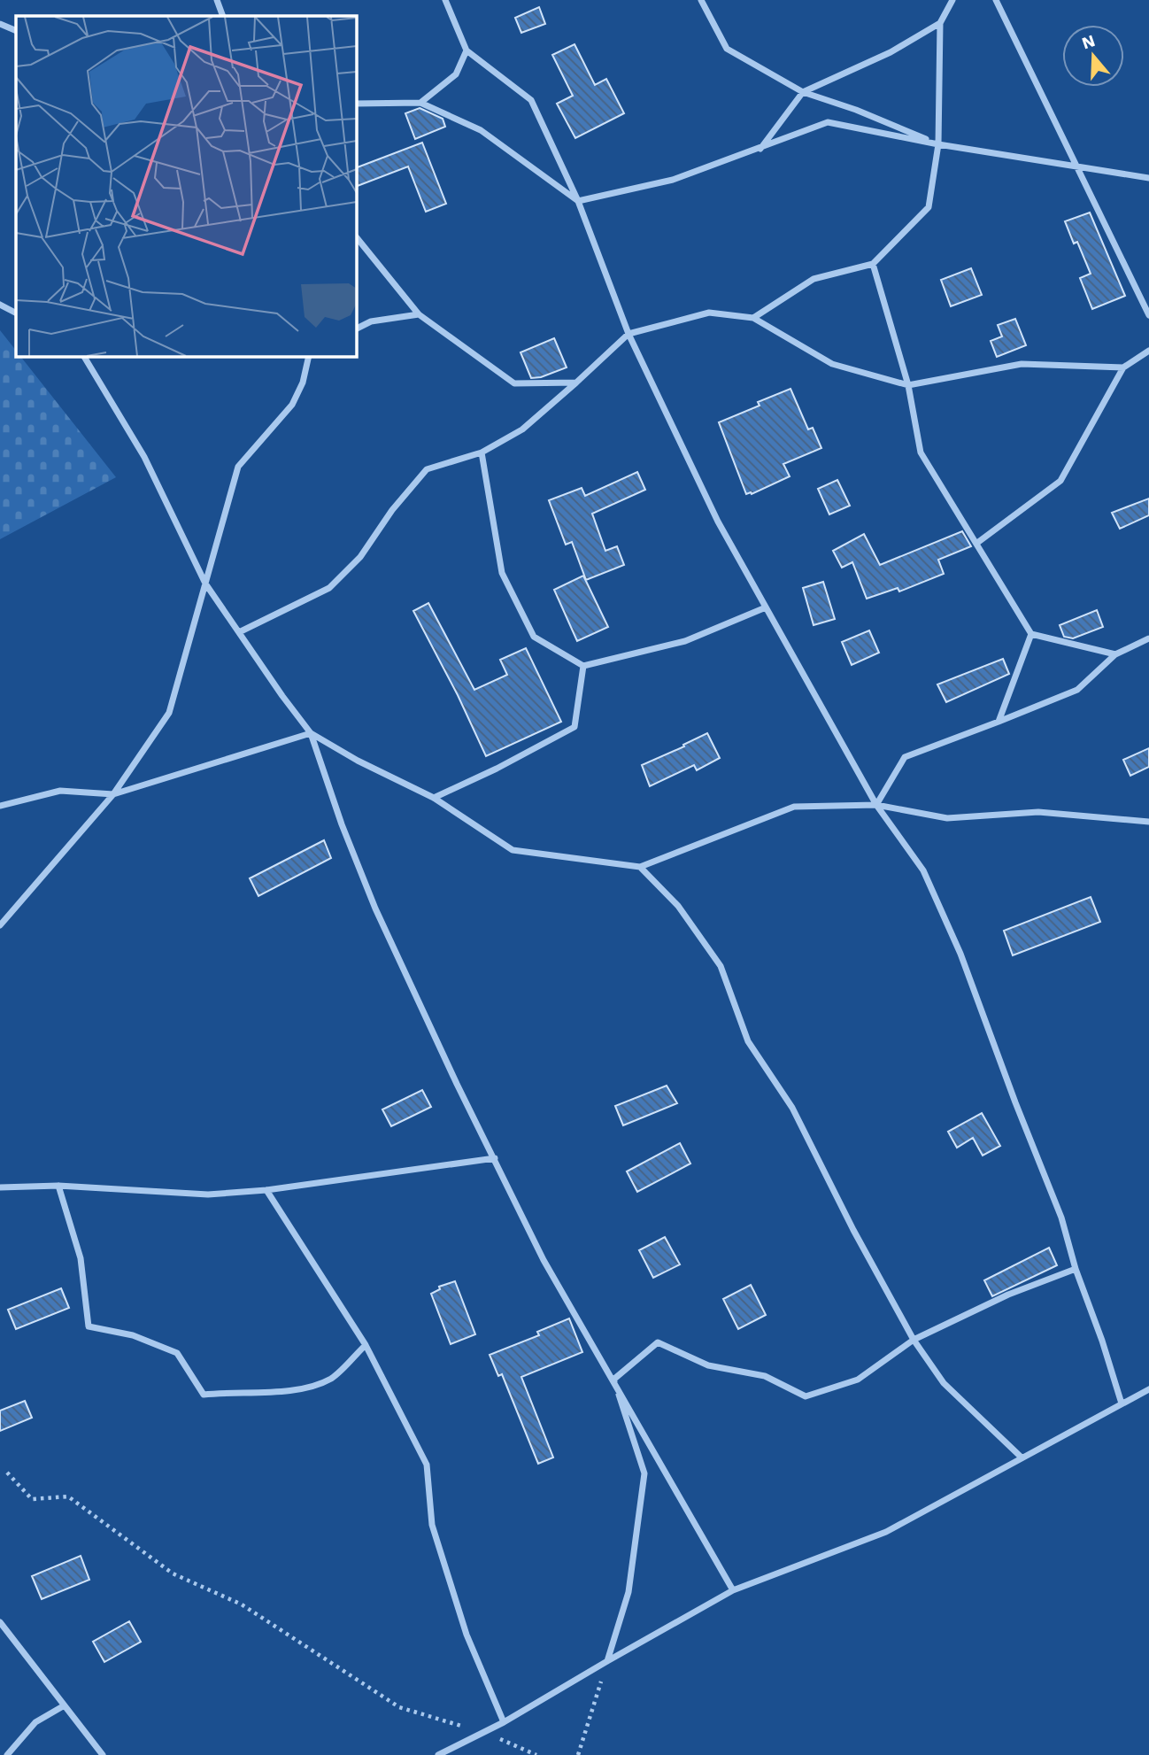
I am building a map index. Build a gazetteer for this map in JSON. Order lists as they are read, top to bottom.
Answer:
{
  "north": "top"
}
